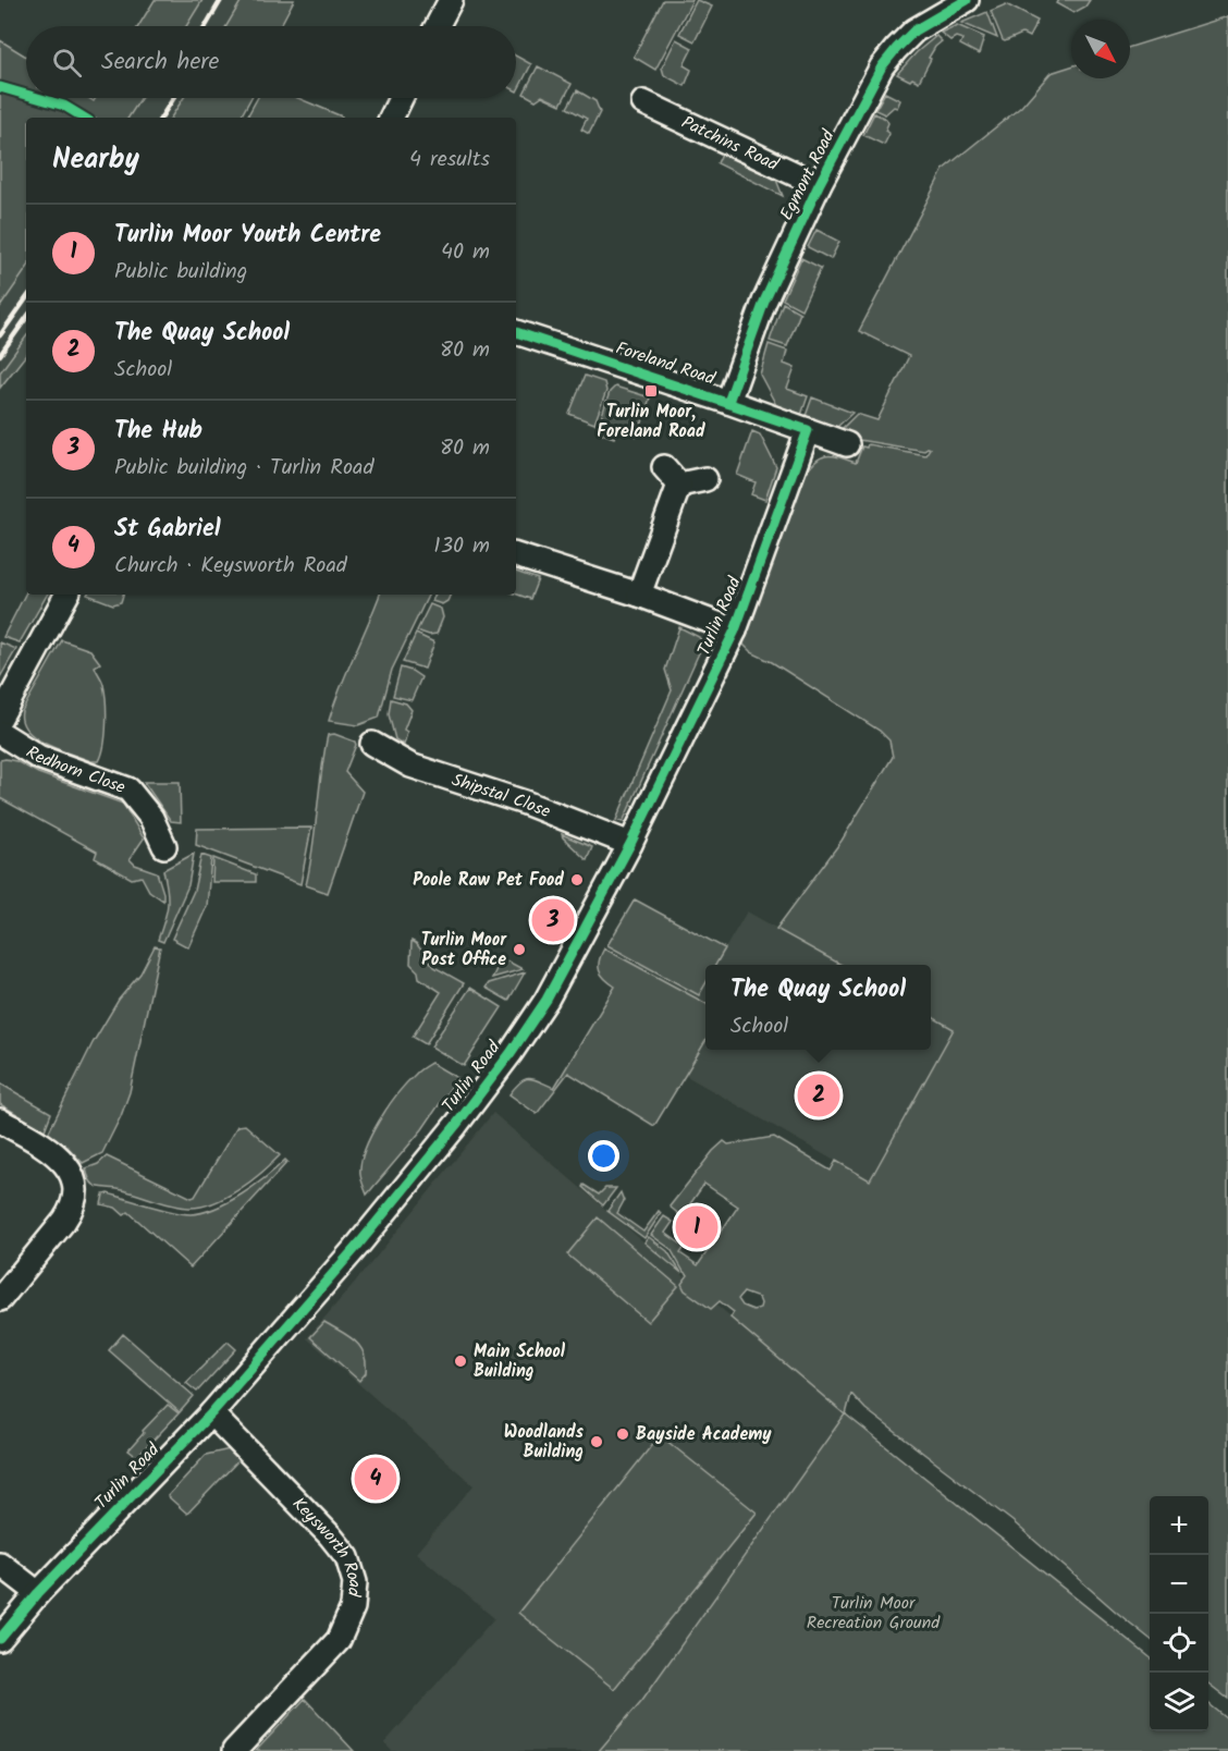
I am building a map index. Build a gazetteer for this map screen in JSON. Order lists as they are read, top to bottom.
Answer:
{
  "streets": {
    "street": [
      "Patchins Road",
      "Egmont Road",
      "Foreland Road",
      "Turlin Road",
      "Redhorn Close",
      "Shipstal Close",
      "Keysworth Road"
    ]
  },
  "crossings": [
    ["Patchins Road", "Egmont Road"],
    ["Egmont Road", "Foreland Road"],
    ["Foreland Road", "Turlin Road"],
    ["Turlin Road", "Shipstal Close"],
    ["Turlin Road", "Keysworth Road"]
  ],
  "parks": ["Turlin Moor Recreation Ground"],
  "places": {
    "transit": ["Turlin Moor, Foreland Road"],
    "other": [
      "Poole Raw Pet Food",
      "Turlin Moor Post Office",
      "Main School Building",
      "Bayside Academy",
      "Woodlands Building"
    ]
  },
  "north": "bottom right",
  "page": {
    "search": "Search here",
    "heading": ["Nearby", "4 results"],
    "list": [
      {
        "mark": "1",
        "name": "Turlin Moor Youth Centre",
        "note": "Public building",
        "value": "40 m"
      },
      {
        "mark": "2",
        "name": "The Quay School",
        "note": "School",
        "value": "80 m"
      },
      {
        "mark": "3",
        "name": "The Hub",
        "note": "Public building · Turlin Road",
        "value": "80 m"
      },
      {
        "mark": "4",
        "name": "St Gabriel",
        "note": "Church · Keysworth Road",
        "value": "130 m"
      }
    ],
    "pins": [
      "3",
      "2",
      "1",
      "4"
    ],
    "popup": ["The Quay School", "School"],
    "map_buttons": ["+", "−"]
  }
}
